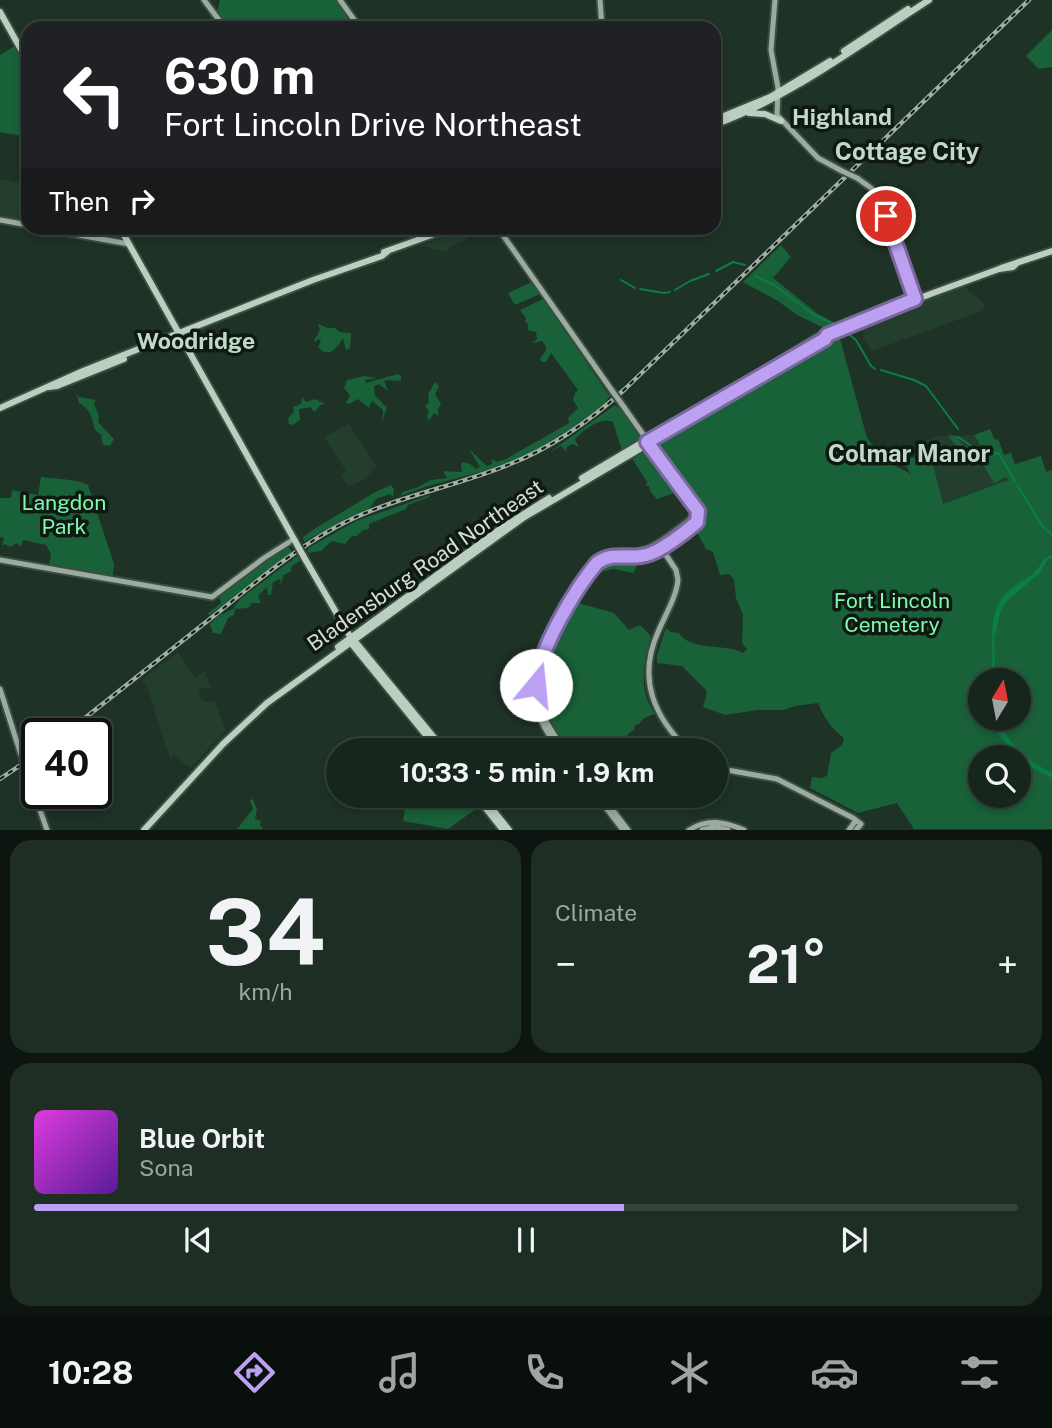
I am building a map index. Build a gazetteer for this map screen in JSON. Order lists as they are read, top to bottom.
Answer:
{
  "streets": {
    "main road": ["Bladensburg Road Northeast"]
  },
  "districts": [
    "Highland",
    "Cottage City",
    "Woodridge",
    "Colmar Manor"
  ],
  "parks": ["Langdon Park", "Fort Lincoln Cemetery"],
  "north": "top",
  "page": {
    "turn": ["630 m", "Fort Lincoln Drive Northeast"],
    "then": "Then",
    "limit": "40",
    "trip": "10:33 · 5 min · 1.9 km",
    "tile": [
      ["34", "km/h"],
      "Climate"
    ],
    "heat": ["−", "21°", "+"],
    "song": ["Blue Orbit", "Sona"],
    "tabs": "10:28"
  }
}
